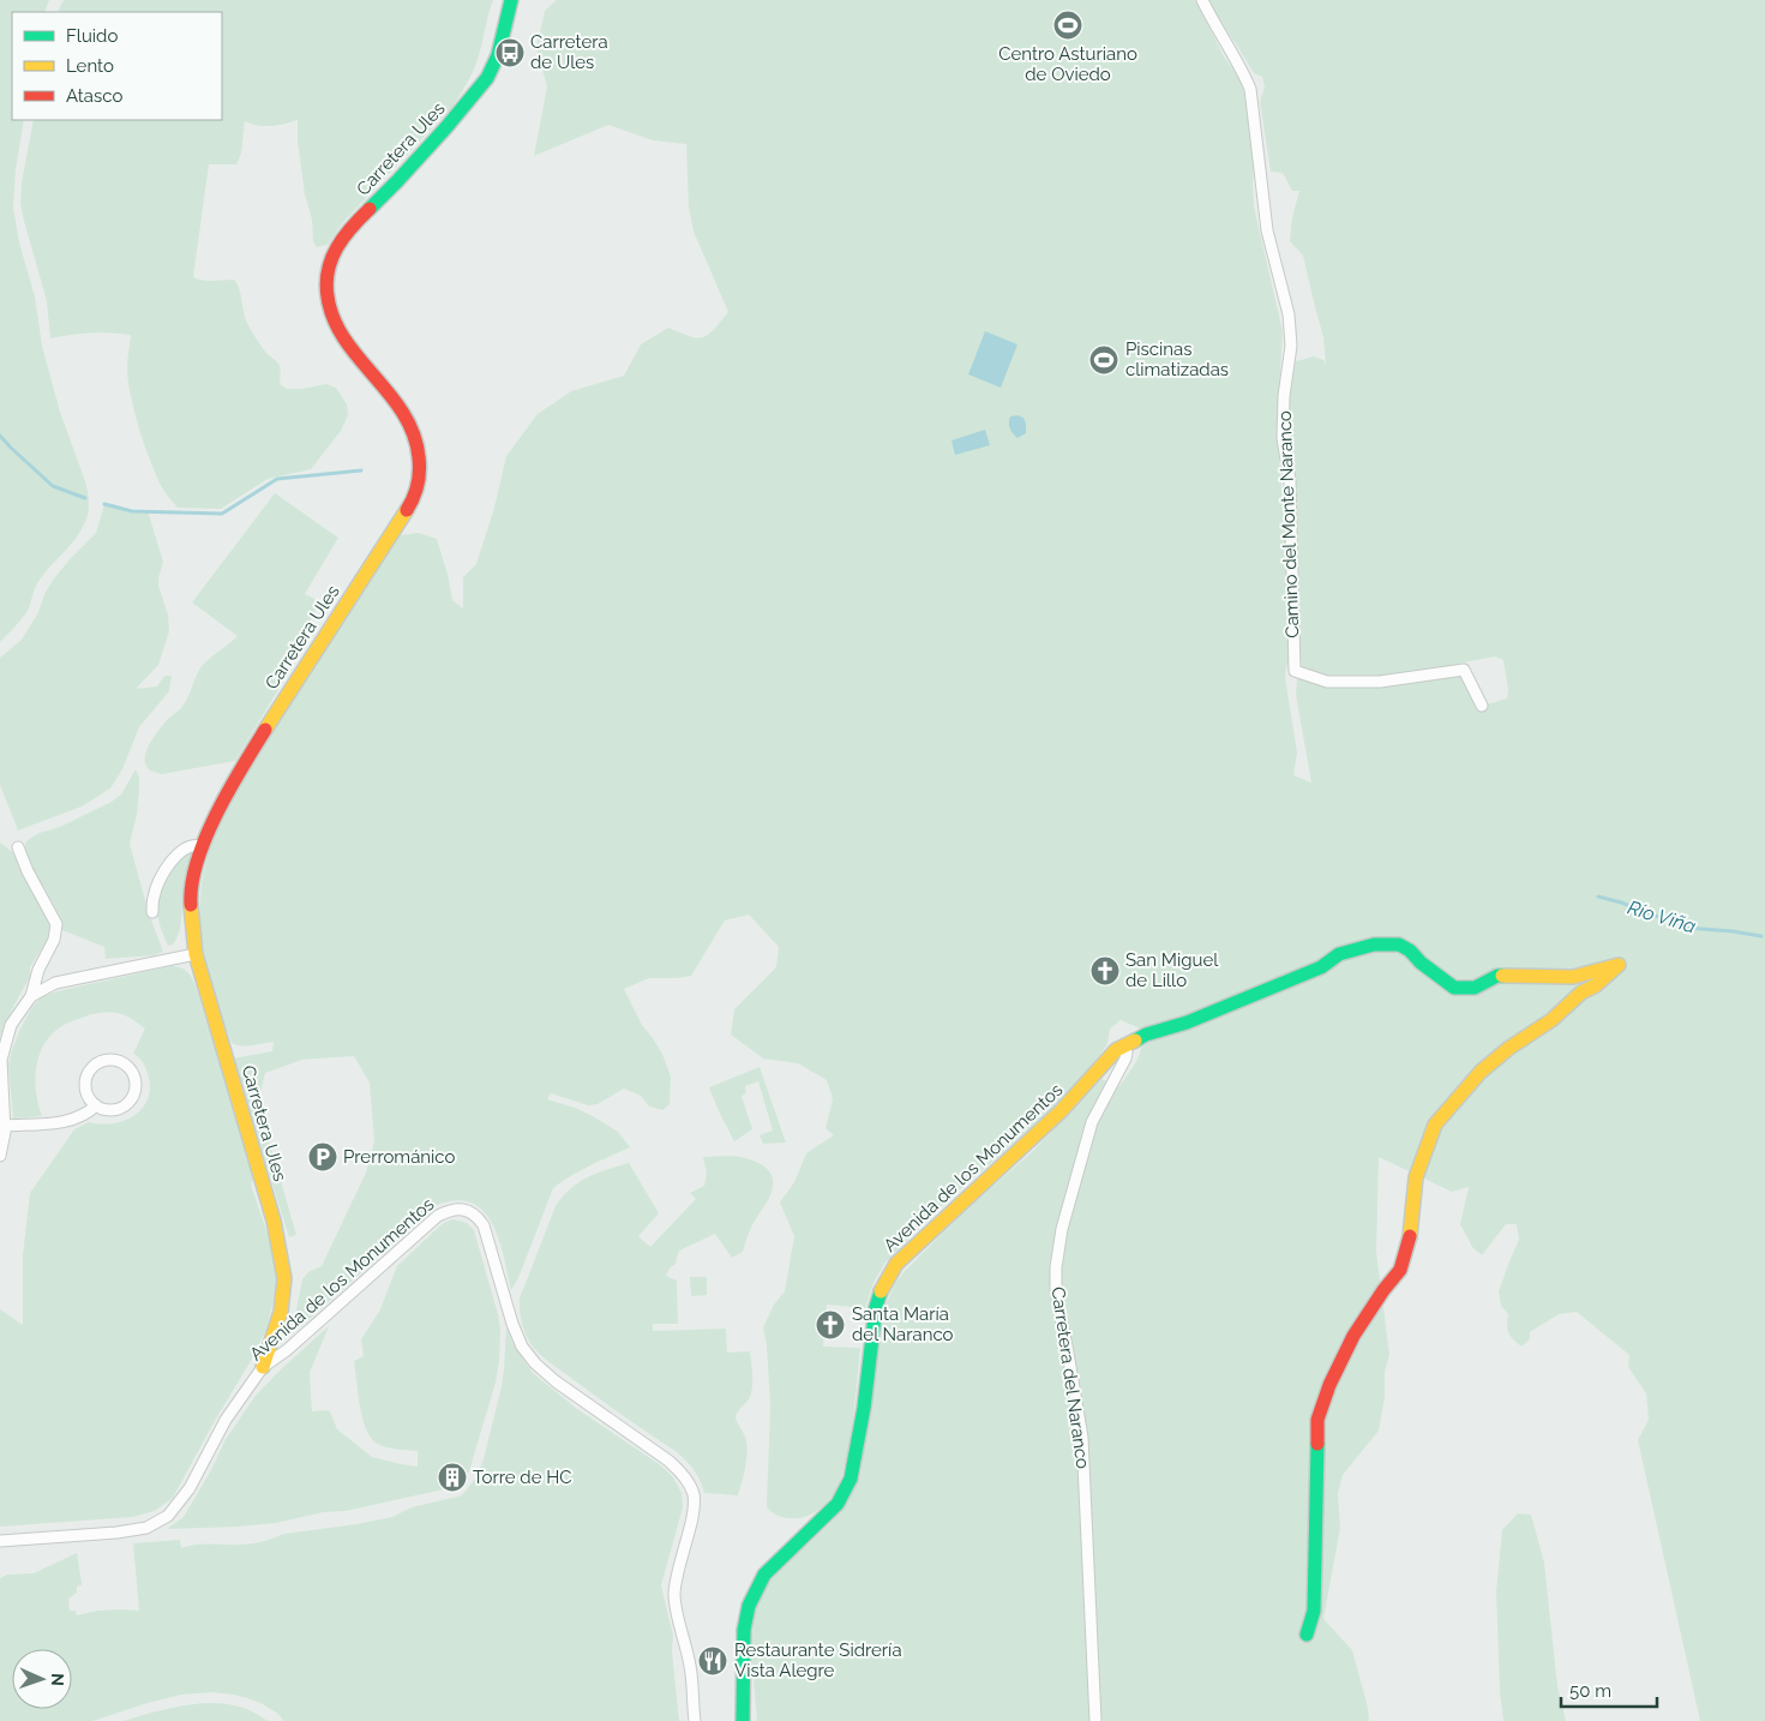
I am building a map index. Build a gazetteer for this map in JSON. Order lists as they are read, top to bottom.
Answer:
{
  "streets": {
    "street": [
      "Carretera Ules",
      "Camino del Monte Naranco",
      "Avenida de los Monumentos",
      "Carretera del Naranco"
    ]
  },
  "crossings": [
    ["Carretera Ules", "Avenida de los Monumentos"],
    ["Avenida de los Monumentos", "Carretera del Naranco"]
  ],
  "water": ["Río Viña"],
  "places": {
    "sports": ["Centro Asturiano de Oviedo", "Piscinas climatizadas"],
    "bus stop": ["Carretera de Ules"],
    "church": ["San Miguel de Lillo", "Santa María del Naranco"],
    "parking": ["Prerrománico"],
    "building": ["Torre de HC"],
    "restaurant": ["Restaurante Sidrería Vista Alegre"]
  },
  "legend": ["Fluido", "Lento", "Atasco"],
  "scale_bar": "50 m",
  "north": "right"
}
